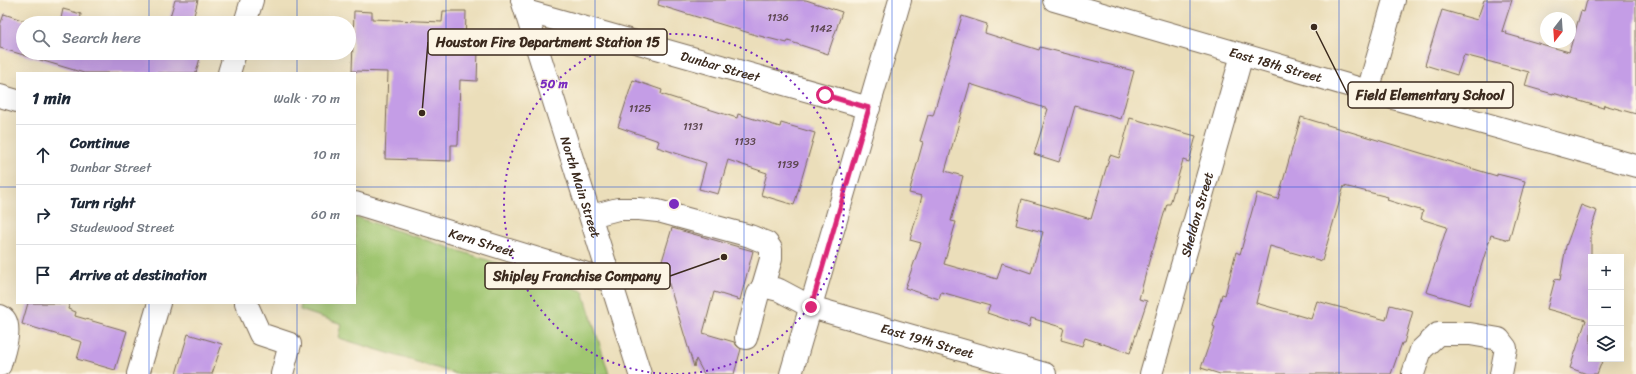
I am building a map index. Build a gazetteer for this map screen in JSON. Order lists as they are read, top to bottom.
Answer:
{
  "streets": {
    "street": [
      "East 18th Street",
      "Dunbar Street",
      "North Main Street",
      "Sheldon Street",
      "Kern Street",
      "East 19th Street"
    ]
  },
  "crossings": [
    ["East 18th Street", "Sheldon Street"],
    ["Dunbar Street", "North Main Street"],
    ["North Main Street", "Kern Street"]
  ],
  "places": ["Field Elementary School", "Houston Fire Department Station 15", "Shipley Franchise Company"],
  "house_numbers": [
    "1136",
    "1142",
    "1125",
    "1131",
    "1133",
    "1139"
  ],
  "north": "bottom",
  "page": {
    "search": "Search here",
    "heading": ["1 min", "Walk · 70 m"],
    "list": [
      ["Continue", "Dunbar Street", "10 m"],
      ["Turn right", "Studewood Street", "60 m"],
      "Arrive at destination"
    ],
    "map_buttons": ["+", "−"]
  },
  "rings": ["50 m"]
}
